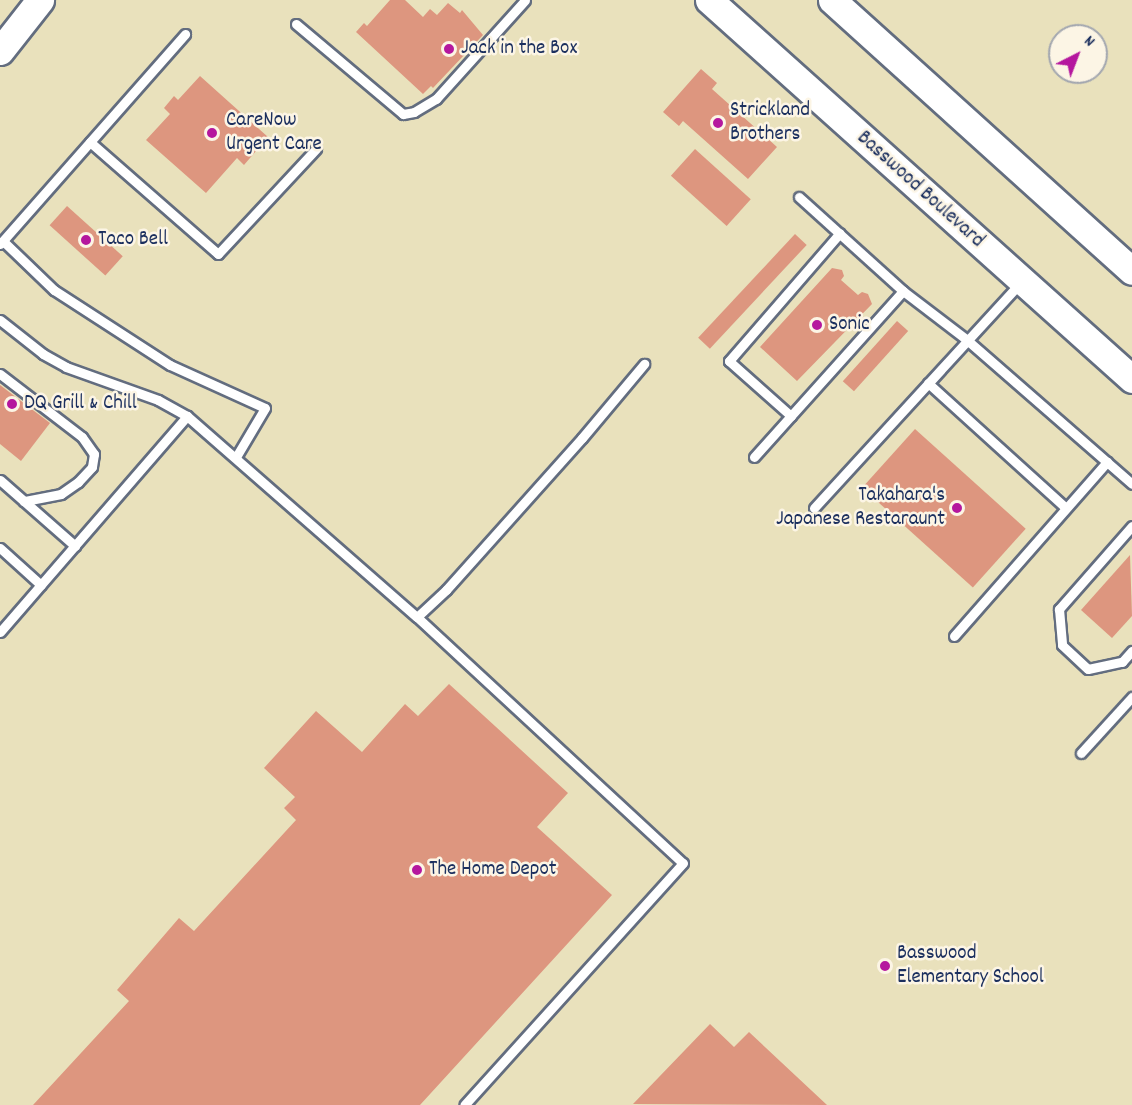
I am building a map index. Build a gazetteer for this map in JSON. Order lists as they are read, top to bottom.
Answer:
{
  "streets": {
    "main road": ["Basswood Boulevard"]
  },
  "places": [
    "Jack in the Box",
    "Strickland Brothers",
    "CareNow Urgent Care",
    "Taco Bell",
    "Sonic",
    "DQ Grill & Chill",
    "Takahara's Japanese Restaraunt",
    "The Home Depot",
    "Basswood Elementary School"
  ],
  "north": "top right"
}
